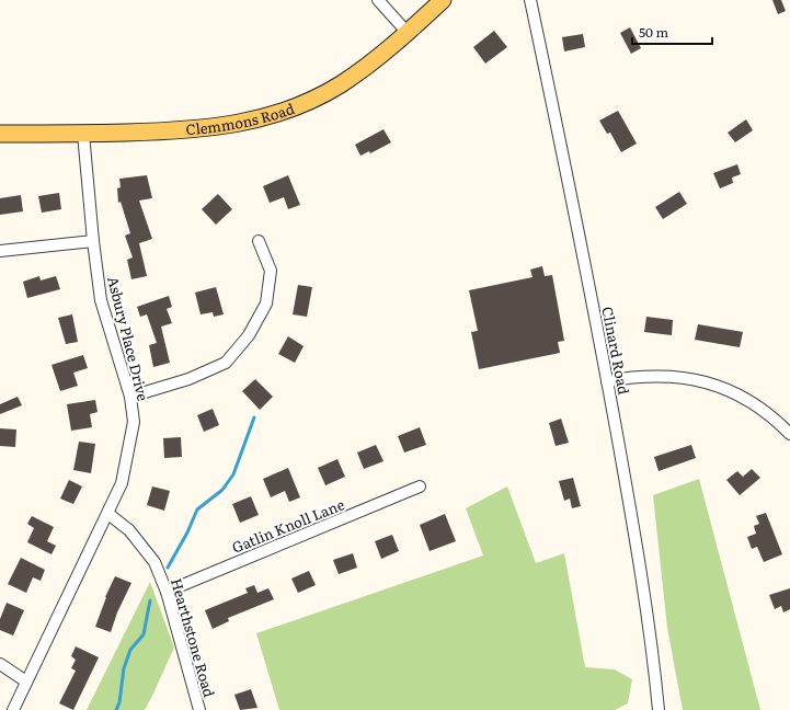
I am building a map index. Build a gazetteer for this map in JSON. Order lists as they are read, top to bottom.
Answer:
{
  "streets": {
    "main road": ["Clemmons Road"],
    "street": [
      "Asbury Place Drive",
      "Clinard Road",
      "Gatlin Knoll Lane",
      "Hearthstone Road"
    ]
  },
  "crossings": [
    ["Clemmons Road", "Asbury Place Drive"],
    ["Asbury Place Drive", "Hearthstone Road"],
    ["Gatlin Knoll Lane", "Hearthstone Road"]
  ],
  "scale_bar": "50 m"
}
